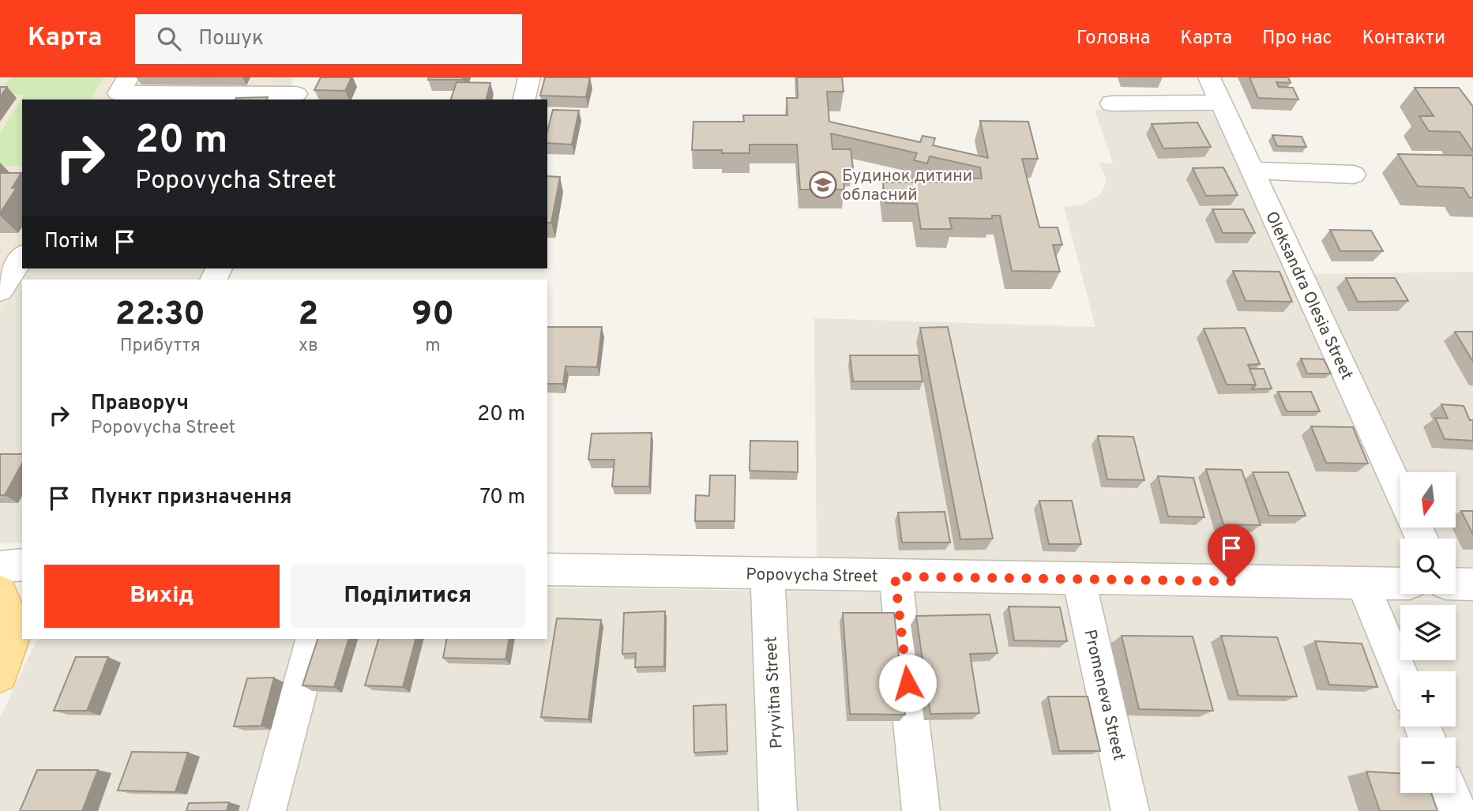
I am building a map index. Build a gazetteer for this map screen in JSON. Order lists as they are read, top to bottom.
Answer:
{
  "streets": {
    "street": [
      "Oleksandra Olesia Street",
      "Popovycha Street",
      "Pryvitna Street",
      "Promeneva Street"
    ]
  },
  "crossings": [
    ["Popovycha Street", "Pryvitna Street"],
    ["Popovycha Street", "Promeneva Street"]
  ],
  "places": {
    "school or university": ["Будинок дитини обласний"]
  },
  "north": "bottom",
  "page": {
    "header": "Карта",
    "search": "Пошук",
    "nav": [
      "Головна",
      "Карта",
      "Про нас",
      "Контакти"
    ],
    "turn": ["20 m", "Popovycha Street"],
    "then": "Потім",
    "eta": [
      "22:30",
      "Прибуття",
      "2",
      "хв",
      "90",
      "m"
    ],
    "list": [
      {
        "name": "Праворуч",
        "note": "Popovycha Street",
        "value": "20 m"
      },
      {
        "name": "Пункт призначення",
        "value": "70 m"
      }
    ],
    "map_buttons": ["+", "−"],
    "buttons": ["Вихід", "Поділитися"]
  }
}
